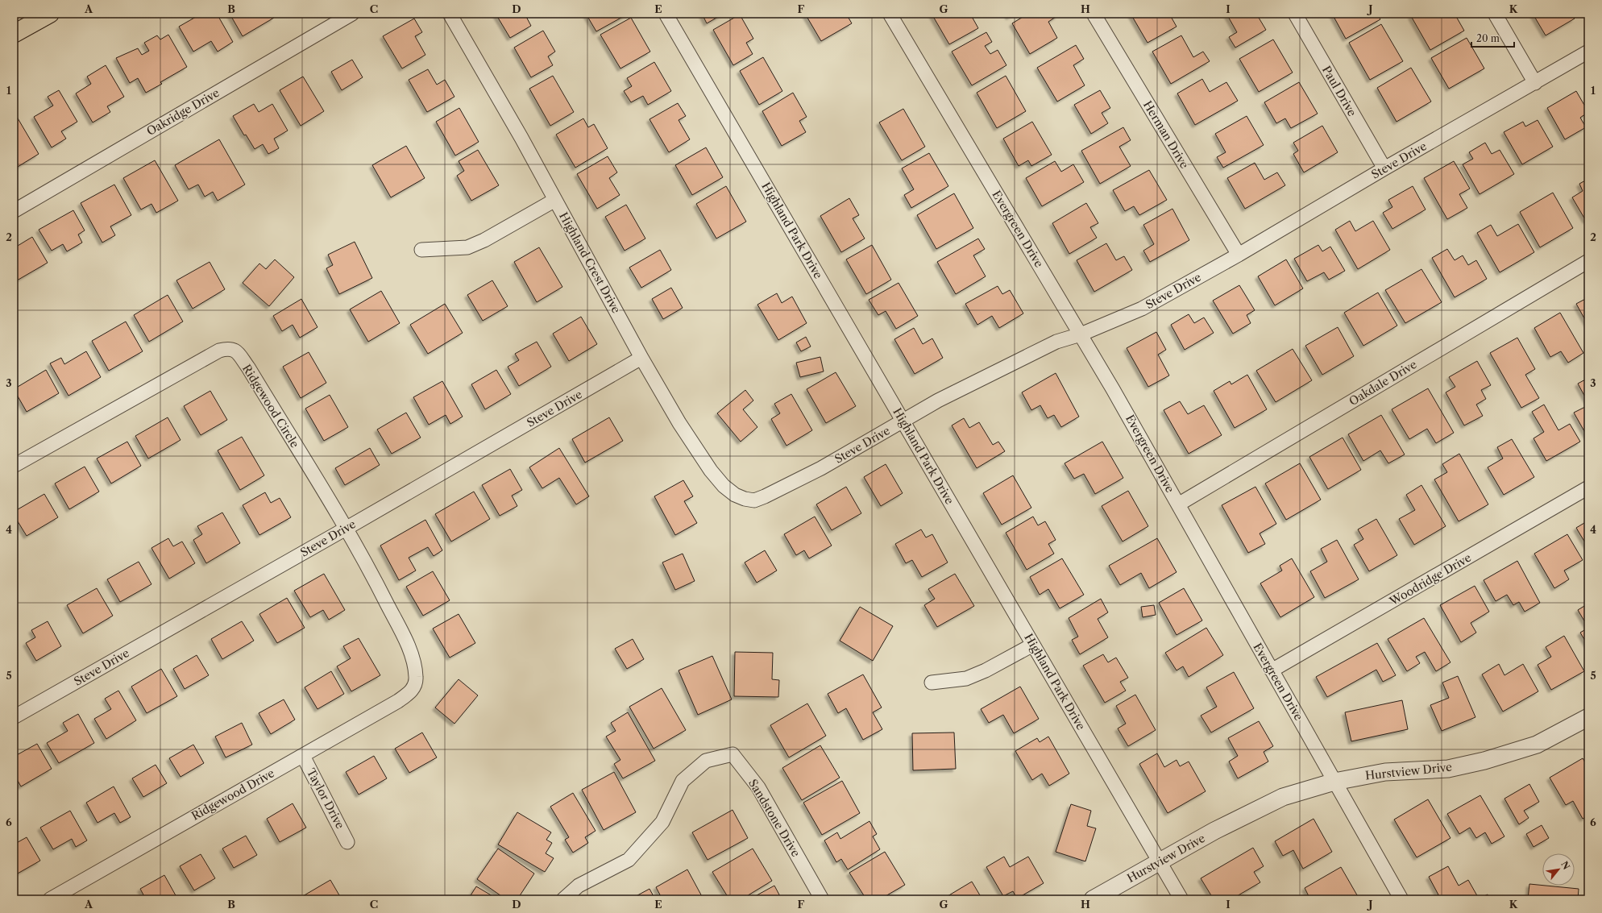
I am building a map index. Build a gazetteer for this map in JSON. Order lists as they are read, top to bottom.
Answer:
{
  "streets": {
    "street": [
      "Paul Drive",
      "Oakridge Drive",
      "Herman Drive",
      "Steve Drive",
      "Evergreen Drive",
      "Highland Park Drive",
      "Highland Crest Drive",
      "Oakdale Drive",
      "Ridgewood Circle",
      "Woodridge Drive",
      "Hurstview Drive",
      "Ridgewood Drive",
      "Taylor Drive",
      "Sandstone Drive"
    ]
  },
  "crossings": [
    ["Paul Drive", "Steve Drive"],
    ["Herman Drive", "Steve Drive"],
    ["Steve Drive", "Evergreen Drive"],
    ["Steve Drive", "Highland Park Drive"],
    ["Steve Drive", "Highland Crest Drive"],
    ["Steve Drive", "Ridgewood Circle"],
    ["Evergreen Drive", "Oakdale Drive"],
    ["Evergreen Drive", "Woodridge Drive"],
    ["Evergreen Drive", "Hurstview Drive"],
    ["Highland Park Drive", "Hurstview Drive"],
    ["Ridgewood Circle", "Ridgewood Drive"],
    ["Ridgewood Drive", "Taylor Drive"]
  ],
  "scale_bar": "20 m",
  "north": "top right",
  "grid": {
    "columns": [
      "A",
      "B",
      "C",
      "D",
      "E",
      "F",
      "G",
      "H",
      "I",
      "J",
      "K"
    ],
    "rows": [
      "1",
      "2",
      "3",
      "4",
      "5",
      "6"
    ]
  }
}
